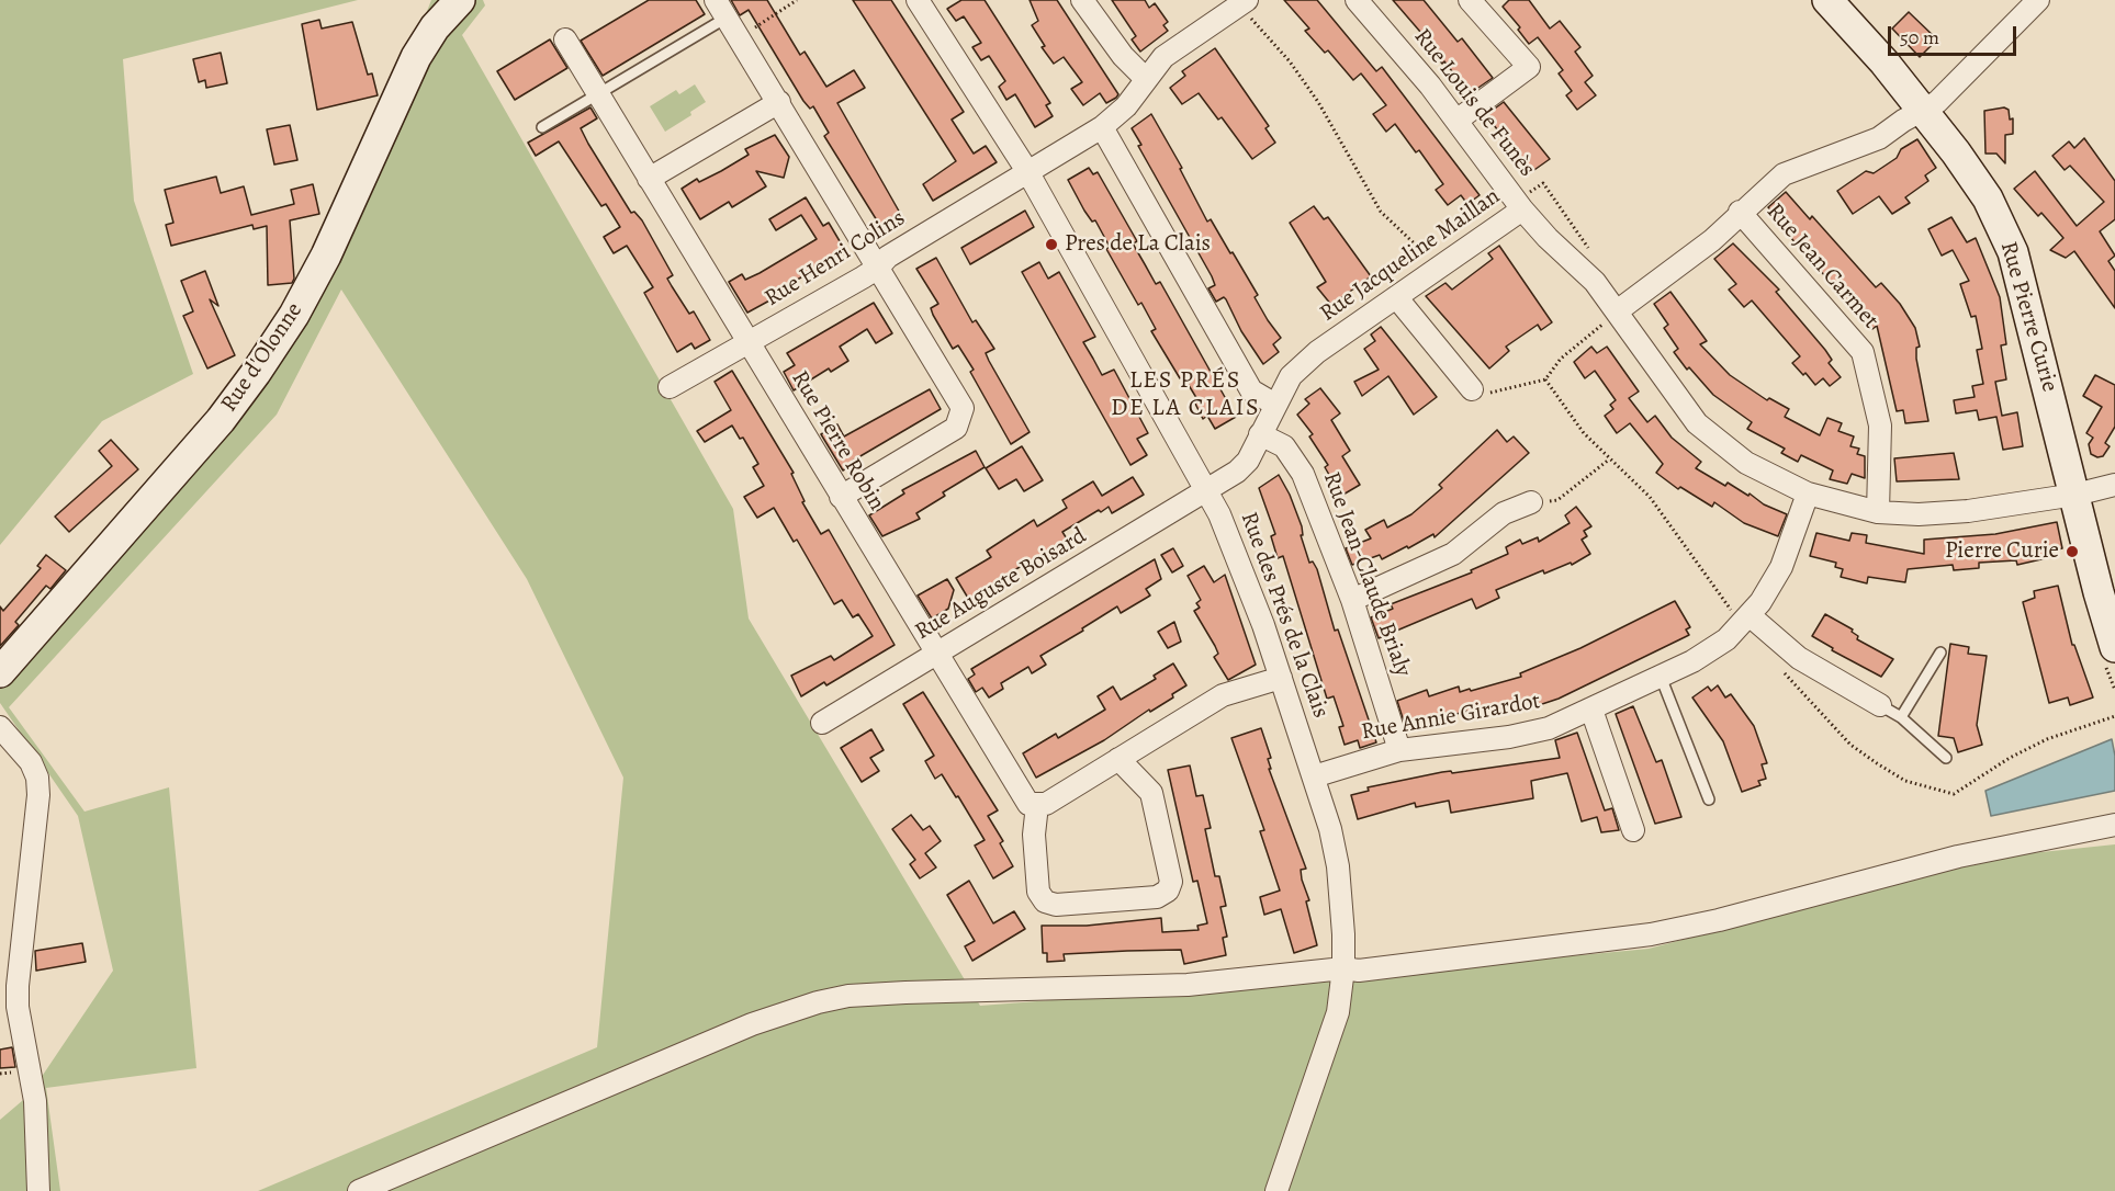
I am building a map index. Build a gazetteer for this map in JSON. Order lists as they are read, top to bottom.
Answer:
{
  "streets": {
    "street": [
      "Rue Louis de Funès",
      "Rue Jacqueline Maillan",
      "Rue Henri Colins",
      "Rue Jean Carmet",
      "Rue Pierre Curie",
      "Rue d'Olonne",
      "Rue Pierre Robin",
      "Rue Jean-Claude Brialy",
      "Rue Auguste Boisard",
      "Rue des Prés de la Clais",
      "Rue Annie Girardot"
    ]
  },
  "crossings": [
    ["Rue Louis de Funès", "Rue Jacqueline Maillan"],
    ["Rue Jacqueline Maillan", "Rue Jean Carmet"],
    ["Rue Jacqueline Maillan", "Rue Pierre Curie"],
    ["Rue Jacqueline Maillan", "Rue Jean-Claude Brialy"],
    ["Rue Jacqueline Maillan", "Rue Auguste Boisard"],
    ["Rue Jacqueline Maillan", "Rue des Prés de la Clais"],
    ["Rue Jacqueline Maillan", "Rue Annie Girardot"],
    ["Rue Henri Colins", "Rue Pierre Robin"],
    ["Rue Henri Colins", "Rue des Prés de la Clais"],
    ["Rue Pierre Robin", "Rue Auguste Boisard"],
    ["Rue Jean-Claude Brialy", "Rue Annie Girardot"],
    ["Rue Auguste Boisard", "Rue des Prés de la Clais"],
    ["Rue des Prés de la Clais", "Rue Annie Girardot"]
  ],
  "districts": ["LES PRÉS DE LA CLAIS"],
  "places": ["Pres de La Clais", "Pierre Curie"],
  "scale_bar": "50 m"
}
